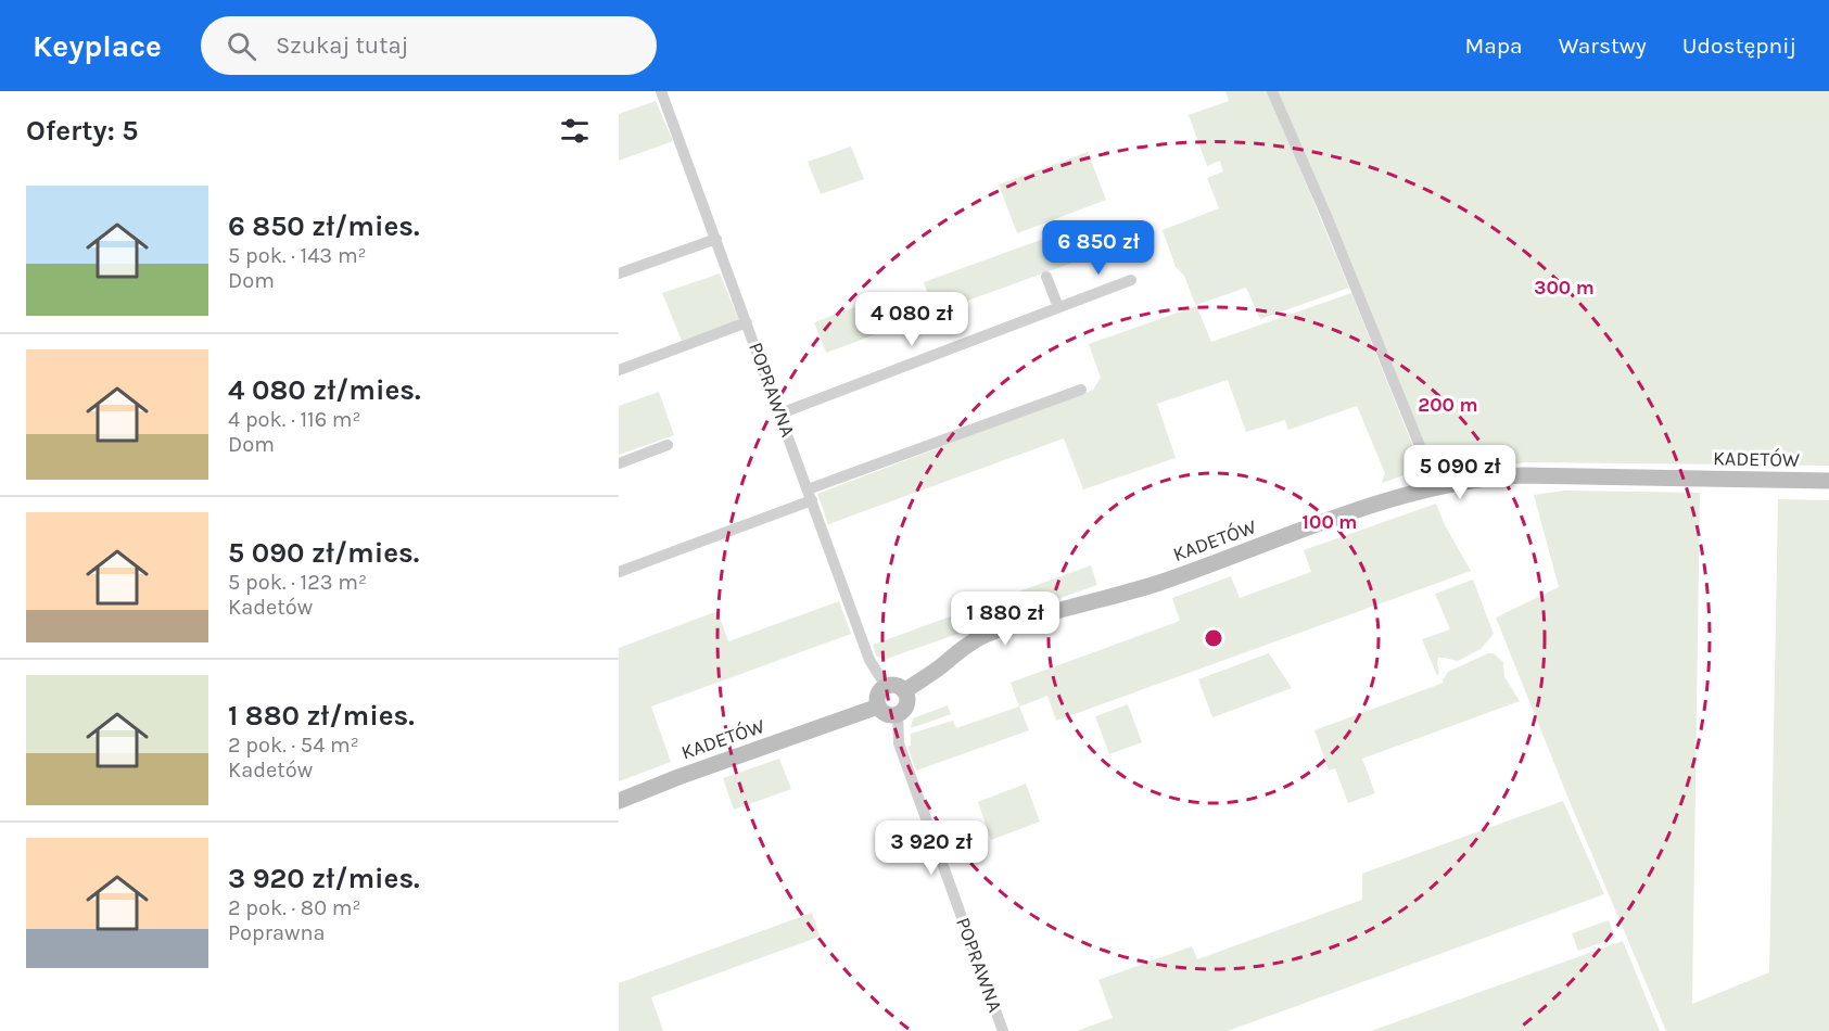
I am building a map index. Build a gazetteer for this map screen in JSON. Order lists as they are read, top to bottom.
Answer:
{
  "streets": {
    "street": ["POPRAWNA", "KADETÓW"]
  },
  "crossings": [
    ["POPRAWNA", "KADETÓW"]
  ],
  "page": {
    "header": "Keyplace",
    "search": "Szukaj tutaj",
    "nav": ["Mapa", "Warstwy", "Udostępnij"],
    "heading": "Oferty: 5",
    "list": [
      {
        "name": "6 850 zł/mies.",
        "note": "5 pok. · 143 m² · Dom"
      },
      {
        "name": "4 080 zł/mies.",
        "note": "4 pok. · 116 m² · Dom"
      },
      {
        "name": "5 090 zł/mies.",
        "note": "5 pok. · 123 m² · Kadetów"
      },
      {
        "name": "1 880 zł/mies.",
        "note": "2 pok. · 54 m² · Kadetów"
      },
      {
        "name": "3 920 zł/mies.",
        "note": "2 pok. · 80 m² · Poprawna"
      }
    ],
    "price": [
      "6 850 zł",
      "4 080 zł",
      "5 090 zł",
      "1 880 zł",
      "3 920 zł"
    ]
  },
  "rings": ["300 m", "200 m", "100 m"]
}
